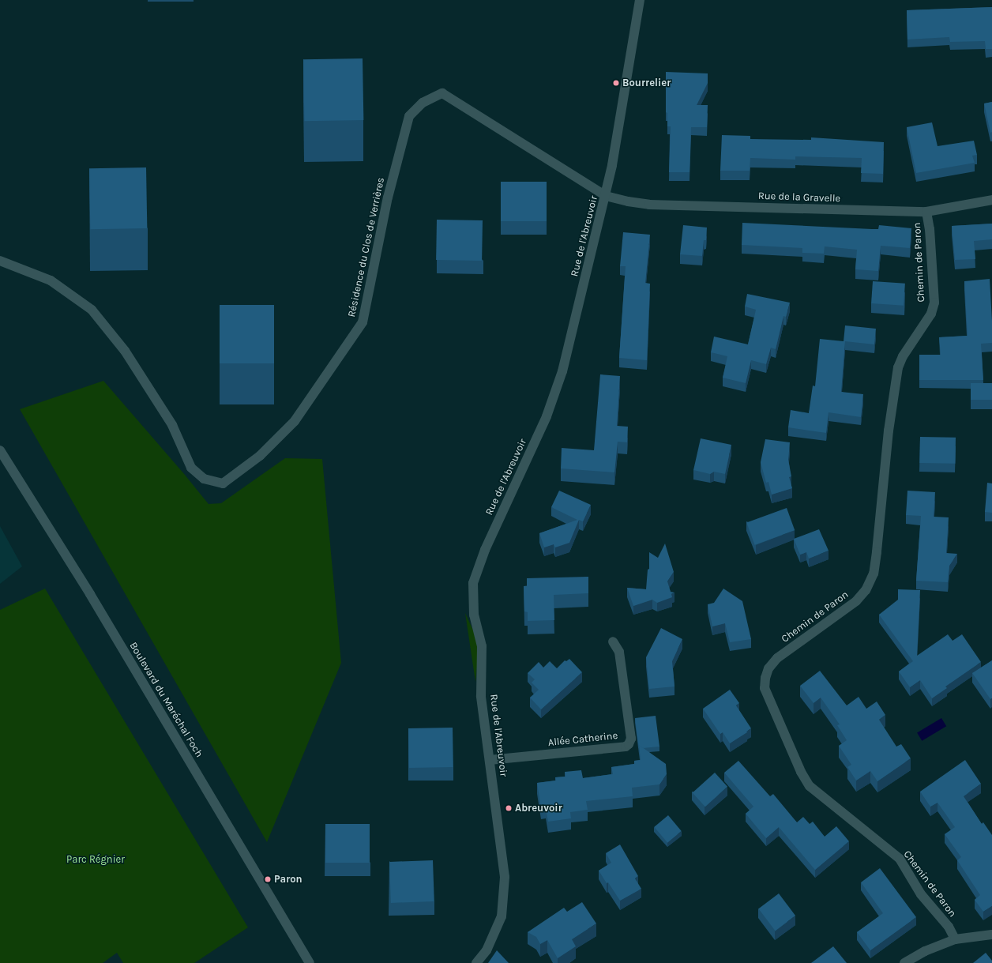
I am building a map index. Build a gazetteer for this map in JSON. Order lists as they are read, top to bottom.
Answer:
{
  "streets": {
    "street": [
      "Rue de la Gravelle",
      "Rue de l'Abreuvoir",
      "Résidence du Clos de Verrières",
      "Chemin de Paron",
      "Boulevard du Maréchal Foch",
      "Allée Catherine"
    ]
  },
  "crossings": [
    ["Rue de la Gravelle", "Rue de l'Abreuvoir"],
    ["Rue de la Gravelle", "Résidence du Clos de Verrières"],
    ["Rue de la Gravelle", "Chemin de Paron"],
    ["Rue de l'Abreuvoir", "Résidence du Clos de Verrières"],
    ["Rue de l'Abreuvoir", "Allée Catherine"]
  ],
  "parks": ["Parc Régnier"],
  "places": ["Bourrelier", "Abreuvoir", "Paron"]
}
